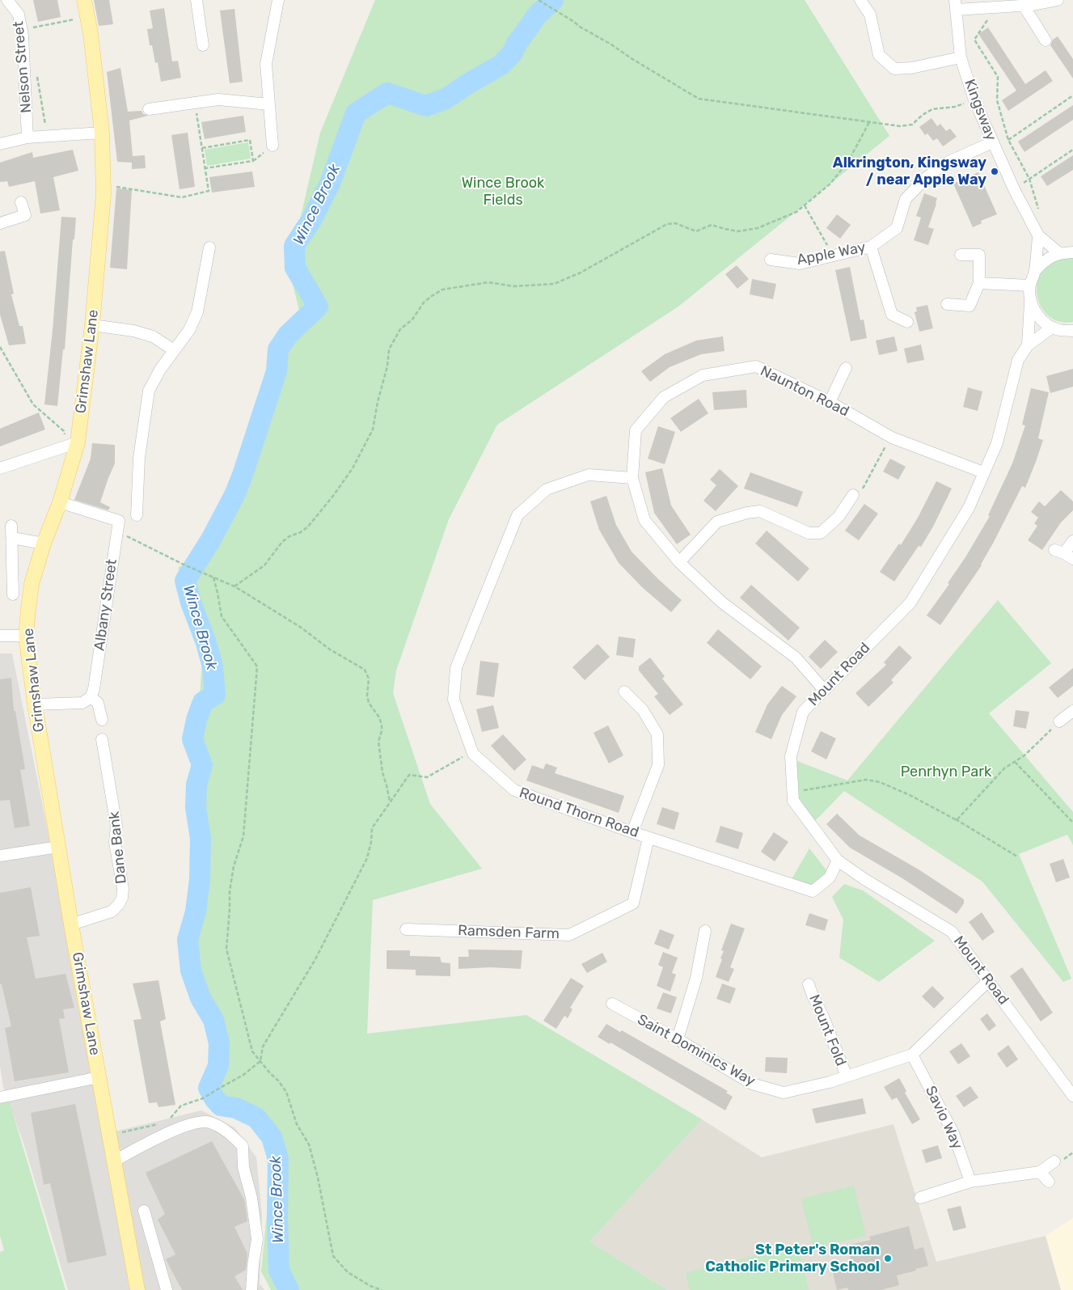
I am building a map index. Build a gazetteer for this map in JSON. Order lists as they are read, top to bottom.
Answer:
{
  "streets": {
    "main road": ["Grimshaw Lane"],
    "street": [
      "Nelson Street",
      "Kingsway",
      "Apple Way",
      "Naunton Road",
      "Albany Street",
      "Mount Road",
      "Round Thorn Road",
      "Dane Bank",
      "Ramsden Farm",
      "Mount Fold",
      "Saint Dominics Way",
      "Savio Way"
    ]
  },
  "crossings": [
    ["Kingsway", "Apple Way"],
    ["Grimshaw Lane", "Dane Bank"],
    ["Naunton Road", "Mount Road"],
    ["Naunton Road", "Round Thorn Road"],
    ["Mount Road", "Round Thorn Road"],
    ["Mount Road", "Saint Dominics Way"],
    ["Round Thorn Road", "Ramsden Farm"],
    ["Mount Fold", "Saint Dominics Way"],
    ["Saint Dominics Way", "Savio Way"]
  ],
  "water": ["Wince Brook"],
  "parks": ["Wince Brook Fields", "Penrhyn Park"],
  "places": ["Alkrington, Kingsway / near Apple Way", "St Peter's Roman Catholic Primary School"]
}
